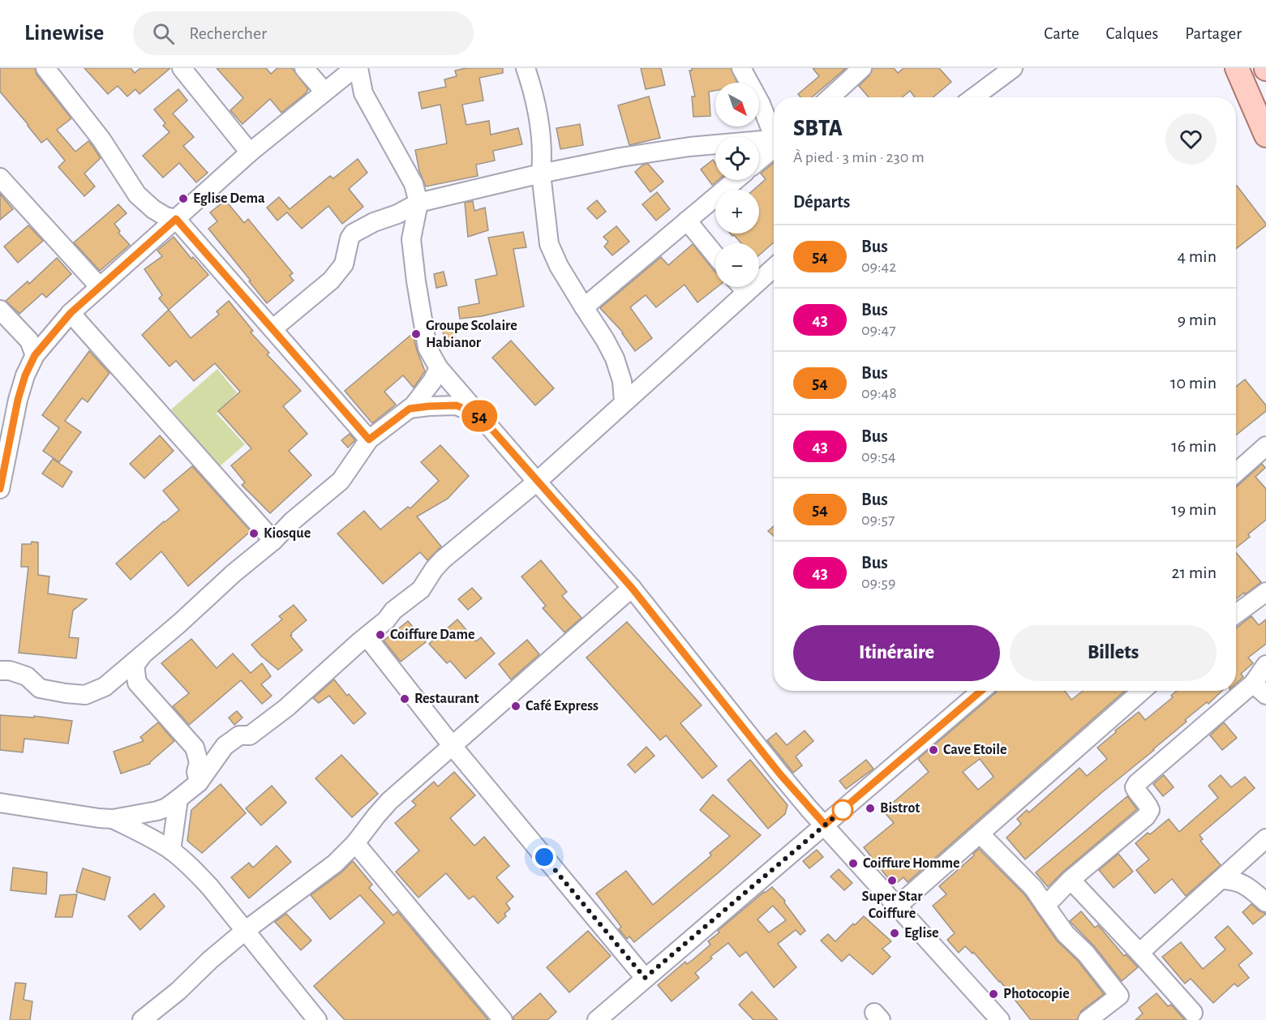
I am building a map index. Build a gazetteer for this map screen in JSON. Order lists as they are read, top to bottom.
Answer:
{
  "places": [
    "Eglise Dema",
    "Groupe Scolaire Habianor",
    "Kiosque",
    "Coiffure Dame",
    "Restaurant",
    "Café Express",
    "Cave Etoile",
    "Bistrot",
    "Coiffure Homme",
    "Super Star Coiffure",
    "Eglise",
    "Photocopie"
  ],
  "lines": ["bus line 54"],
  "north": "bottom right",
  "page": {
    "header": "Linewise",
    "search": "Rechercher",
    "nav": ["Carte", "Calques", "Partager"],
    "on_map": "54",
    "map_buttons": ["+", "−"],
    "heading": [
      ["SBTA", "À pied · 3 min · 230 m"],
      "Départs"
    ],
    "list": [
      {
        "mark": "54",
        "name": "Bus",
        "note": "09:42",
        "value": "4 min"
      },
      {
        "mark": "43",
        "name": "Bus",
        "note": "09:47",
        "value": "9 min"
      },
      {
        "mark": "54",
        "name": "Bus",
        "note": "09:48",
        "value": "10 min"
      },
      {
        "mark": "43",
        "name": "Bus",
        "note": "09:54",
        "value": "16 min"
      },
      {
        "mark": "54",
        "name": "Bus",
        "note": "09:57",
        "value": "19 min"
      },
      {
        "mark": "43",
        "name": "Bus",
        "note": "09:59",
        "value": "21 min"
      }
    ],
    "buttons": ["Itinéraire", "Billets"]
  }
}
